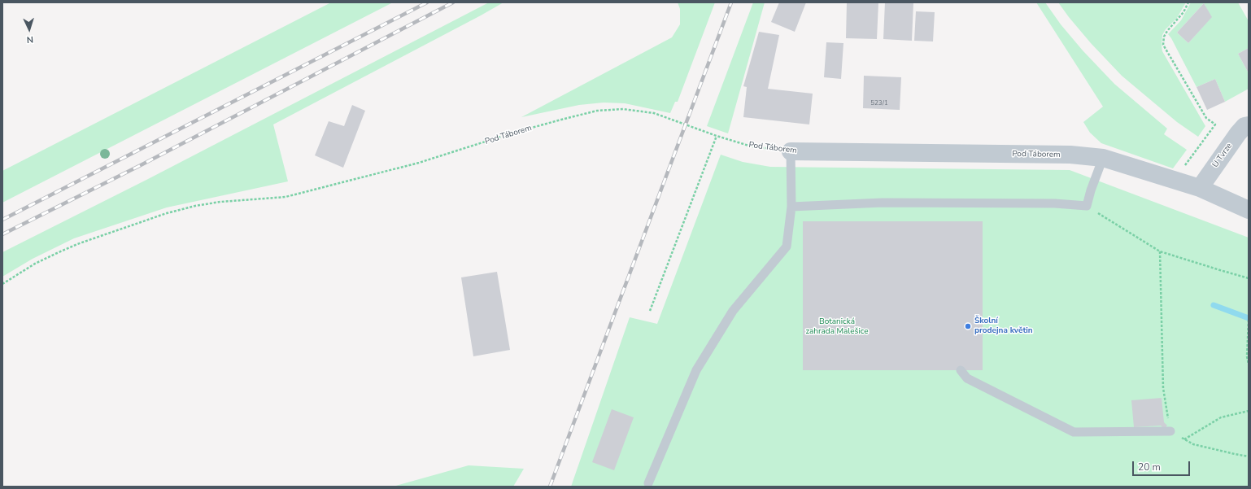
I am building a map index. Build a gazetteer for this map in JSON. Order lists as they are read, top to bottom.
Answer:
{
  "streets": {
    "street": ["Pod Táborem", "U Tvrze"]
  },
  "crossings": [
    ["Pod Táborem", "U Tvrze"]
  ],
  "parks": ["Botanická zahrada Malešice"],
  "places": ["Školní prodejna květin"],
  "house_numbers": ["523/1"],
  "scale_bar": "20 m",
  "north": "bottom"
}
